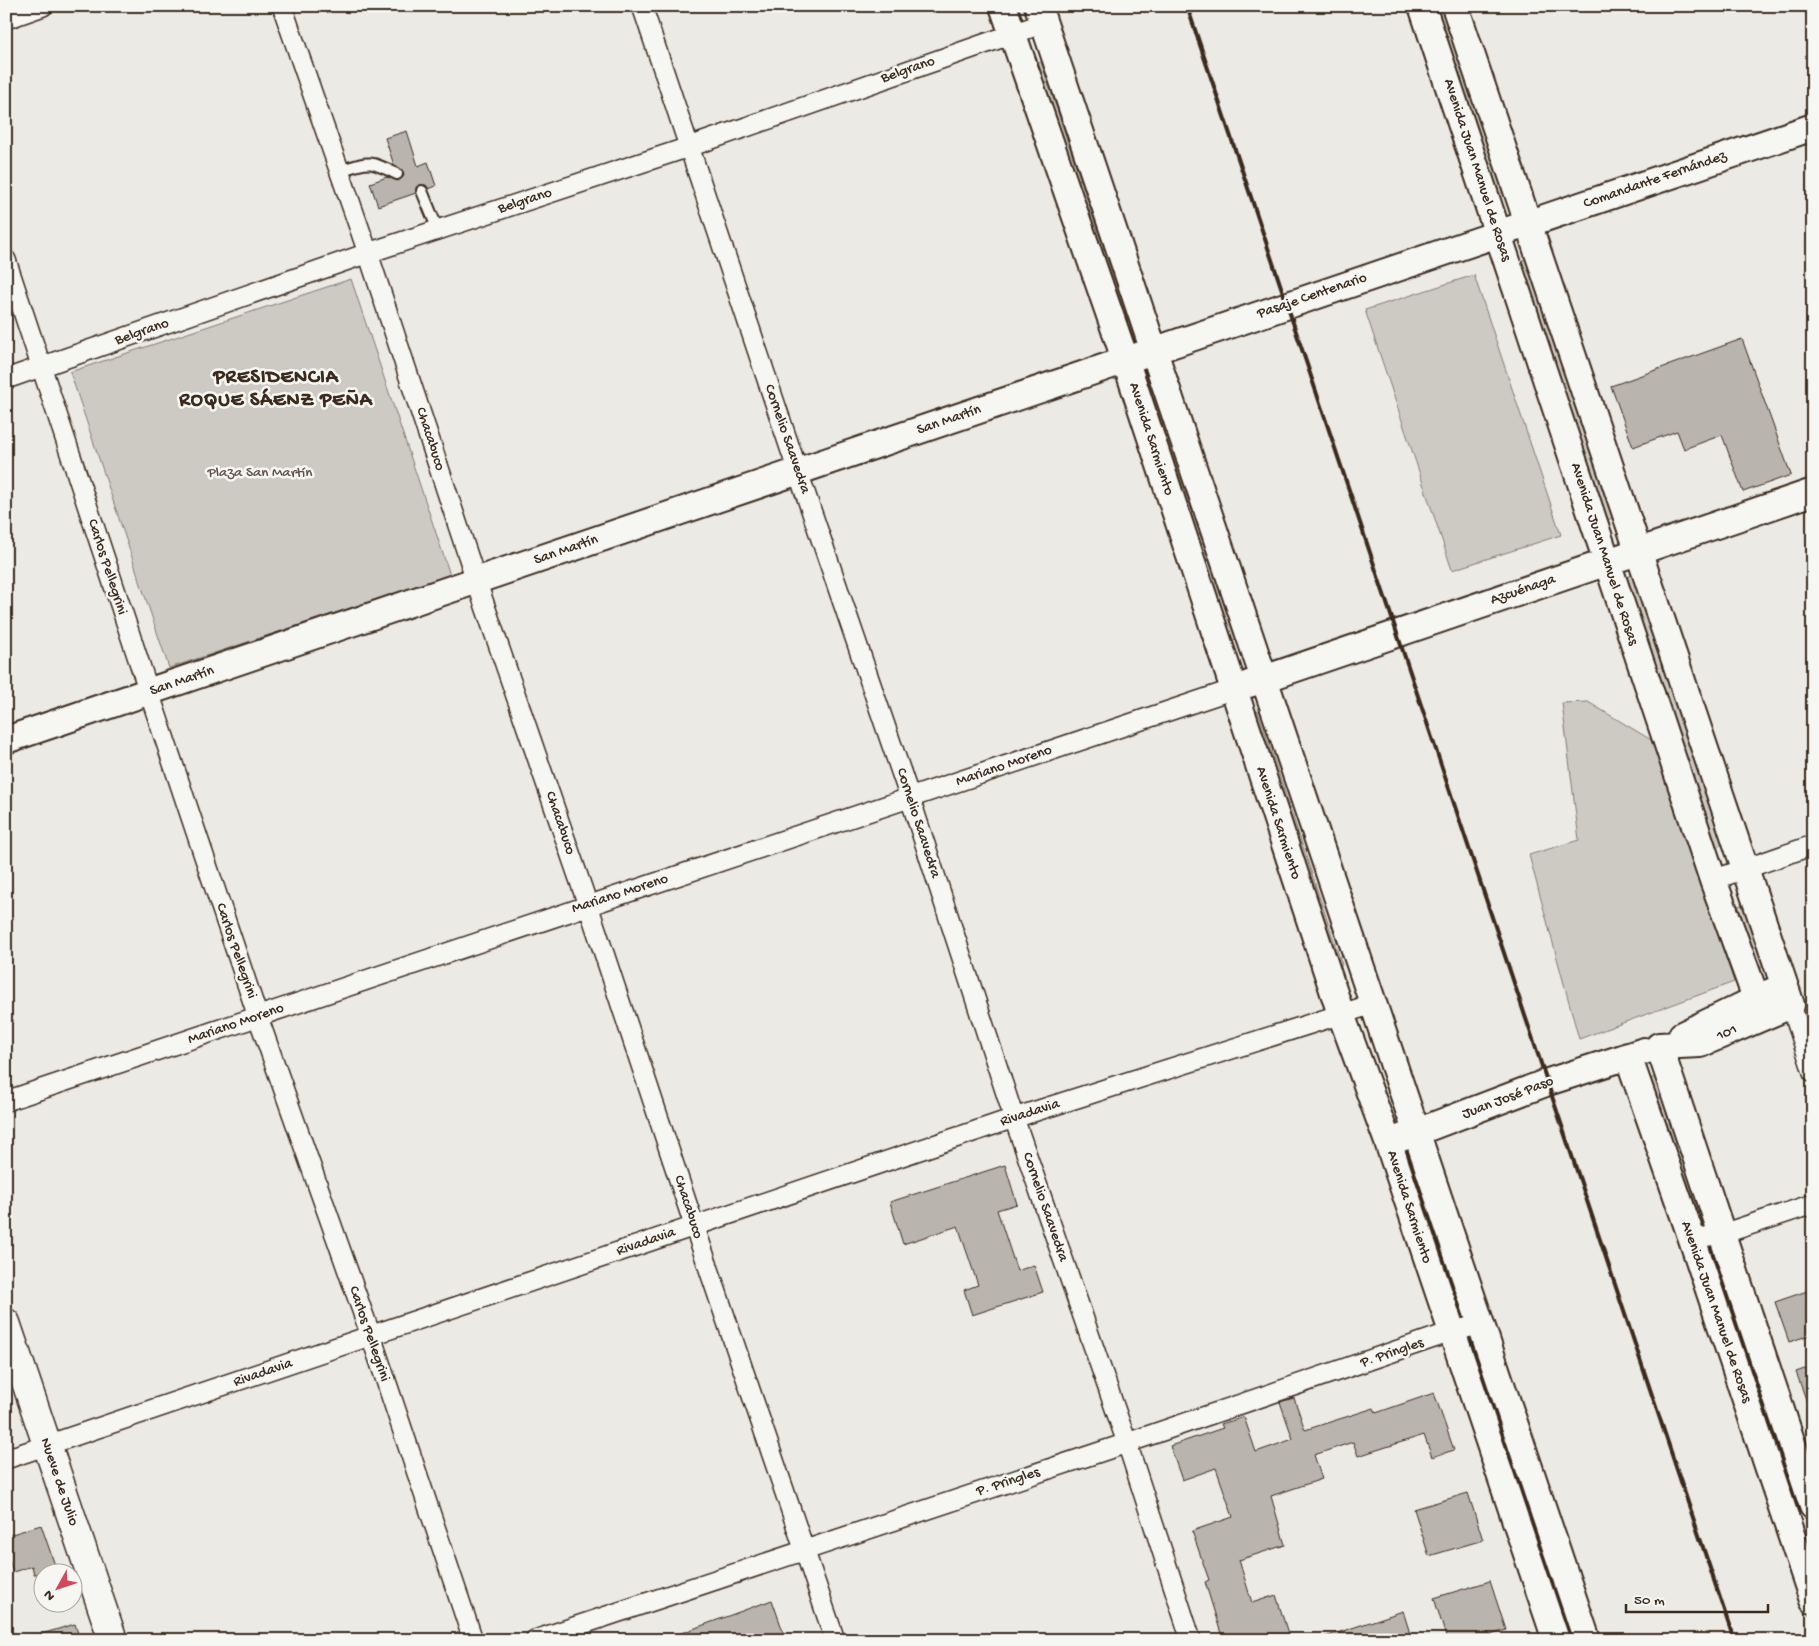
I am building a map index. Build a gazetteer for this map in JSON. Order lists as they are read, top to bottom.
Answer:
{
  "streets": {
    "main road": [
      "Avenida Juan Manuel de Rosas",
      "Comandante Fernández",
      "Pasaje Centenario",
      "San Martín",
      "Avenida Sarmiento",
      "Azcuénaga",
      "101",
      "Juan José Paso",
      "Nueve de Julio"
    ],
    "street": [
      "Belgrano",
      "Chacabuco",
      "Cornelio Saavedra",
      "Carlos Pellegrini",
      "Mariano Moreno",
      "Rivadavia",
      "P. Pringles"
    ]
  },
  "crossings": [
    ["Belgrano", "Chacabuco"],
    ["Belgrano", "Cornelio Saavedra"],
    ["Belgrano", "Avenida Sarmiento"],
    ["Belgrano", "Carlos Pellegrini"],
    ["Avenida Juan Manuel de Rosas", "Comandante Fernández"],
    ["Avenida Juan Manuel de Rosas", "Pasaje Centenario"],
    ["Avenida Juan Manuel de Rosas", "Azcuénaga"],
    ["Avenida Juan Manuel de Rosas", "101"],
    ["Avenida Juan Manuel de Rosas", "Juan José Paso"],
    ["Comandante Fernández", "Pasaje Centenario"],
    ["Pasaje Centenario", "San Martín"],
    ["Pasaje Centenario", "Avenida Sarmiento"],
    ["San Martín", "Chacabuco"],
    ["San Martín", "Cornelio Saavedra"],
    ["San Martín", "Avenida Sarmiento"],
    ["San Martín", "Carlos Pellegrini"],
    ["Chacabuco", "Mariano Moreno"],
    ["Chacabuco", "Rivadavia"],
    ["Chacabuco", "P. Pringles"],
    ["Cornelio Saavedra", "Mariano Moreno"],
    ["Cornelio Saavedra", "Rivadavia"],
    ["Cornelio Saavedra", "P. Pringles"],
    ["Avenida Sarmiento", "Azcuénaga"],
    ["Avenida Sarmiento", "Mariano Moreno"],
    ["Avenida Sarmiento", "Juan José Paso"],
    ["Avenida Sarmiento", "Rivadavia"],
    ["Avenida Sarmiento", "P. Pringles"],
    ["Carlos Pellegrini", "Mariano Moreno"],
    ["Carlos Pellegrini", "Rivadavia"],
    ["Azcuénaga", "Mariano Moreno"],
    ["Rivadavia", "Nueve de Julio"]
  ],
  "districts": ["PRESIDENCIA ROQUE SÁENZ PEÑA"],
  "parks": ["Plaza San Martín"],
  "scale_bar": "50 m",
  "north": "bottom left"
}
